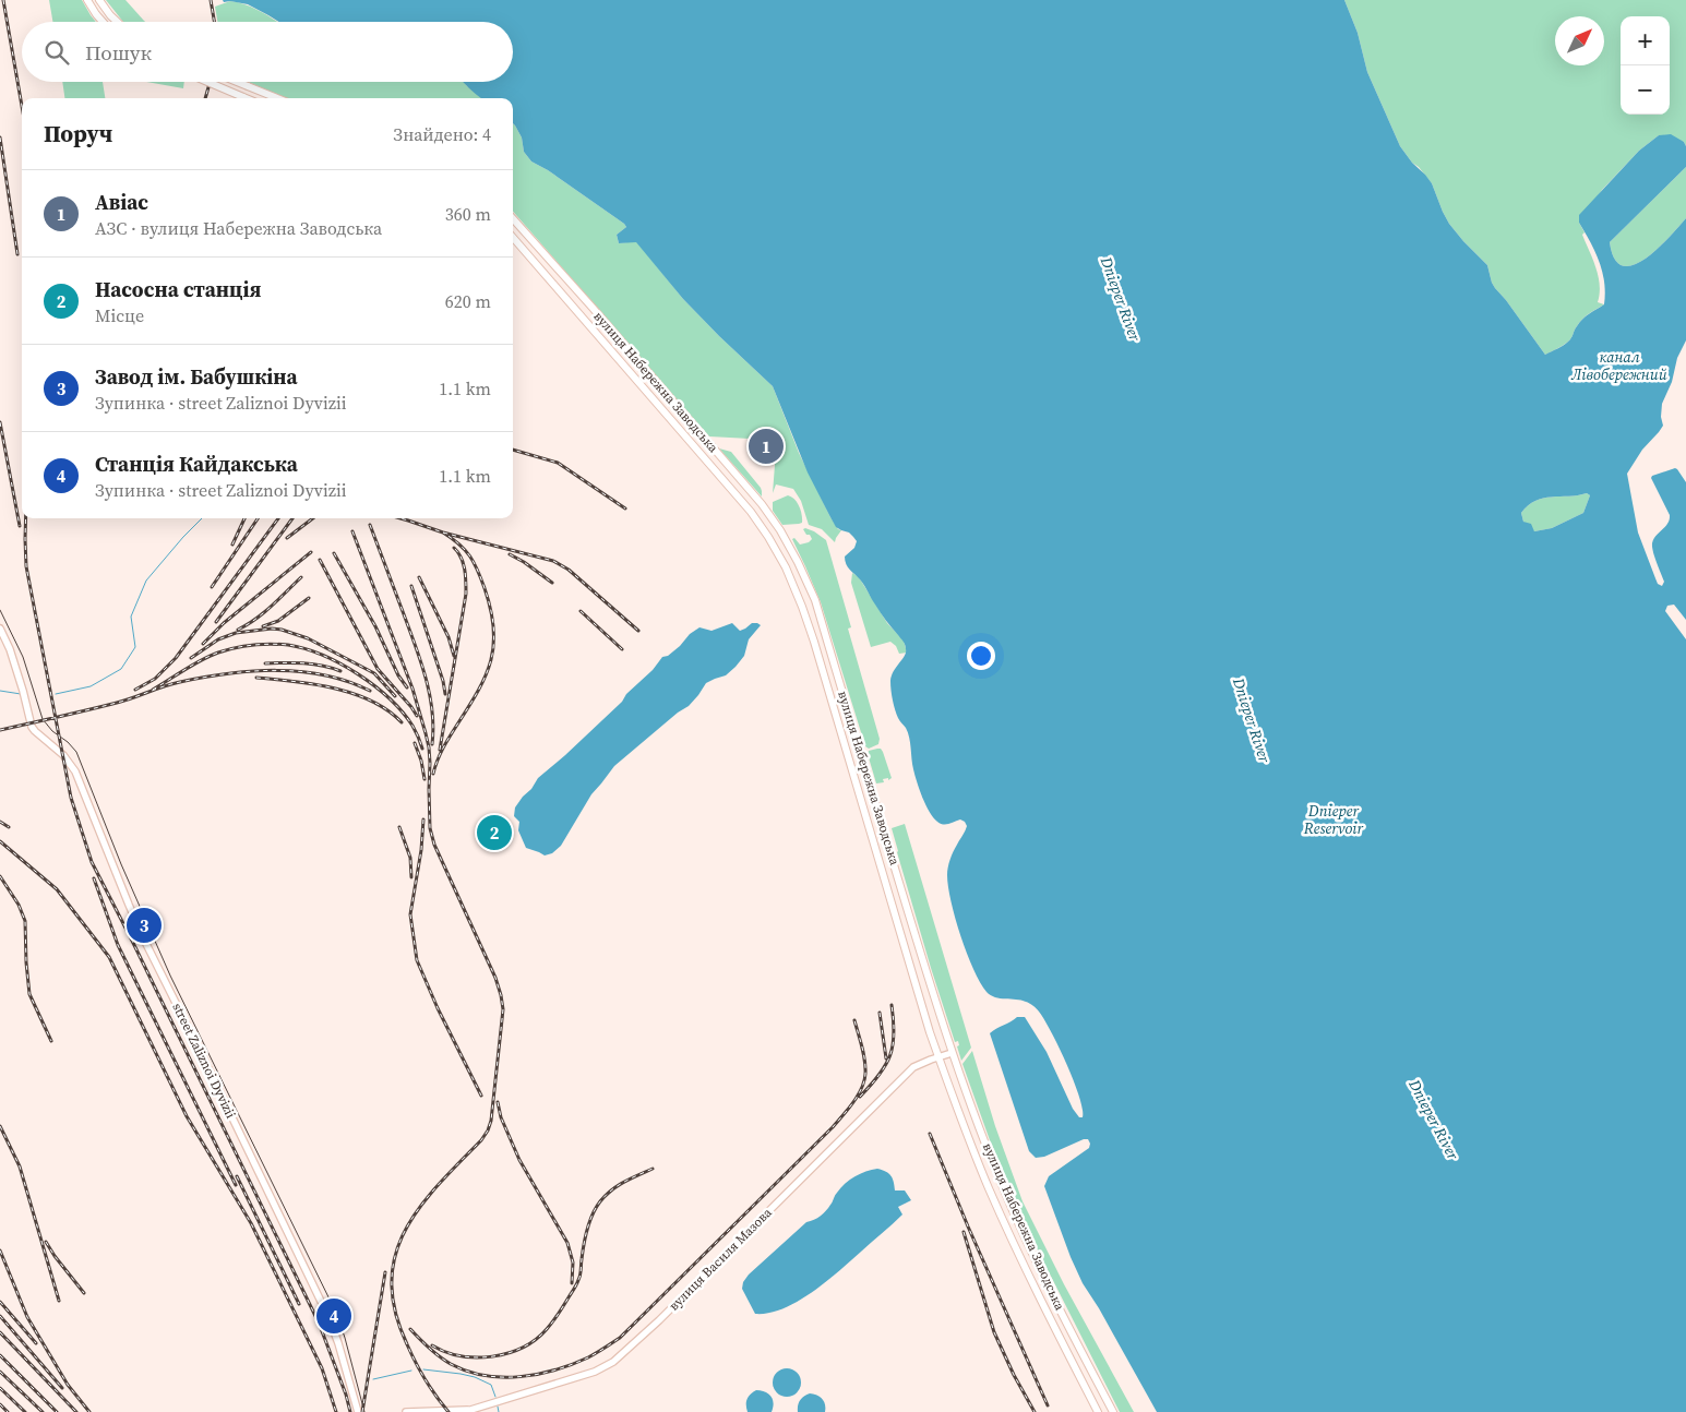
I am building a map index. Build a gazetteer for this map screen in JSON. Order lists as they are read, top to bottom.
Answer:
{
  "streets": {
    "main road": ["вулиця Набережна Заводська"],
    "street": ["street Zaliznoi Dyvizii", "вулиця Василя Мазова"]
  },
  "crossings": [
    ["вулиця Набережна Заводська", "вулиця Василя Мазова"]
  ],
  "water": ["Dnieper River", "канал Лівобережний", "Dnieper Reservoir"],
  "north": "top right",
  "page": {
    "map_buttons": ["+", "−"],
    "search": "Пошук",
    "heading": ["Поруч", "Знайдено: 4"],
    "list": [
      {
        "mark": "1",
        "name": "Авіас",
        "note": "АЗС · вулиця Набережна Заводська",
        "value": "360 m"
      },
      {
        "mark": "2",
        "name": "Насосна станція",
        "note": "Місце",
        "value": "620 m"
      },
      {
        "mark": "3",
        "name": "Завод ім. Бабушкіна",
        "note": "Зупинка · street Zaliznoi Dyvizii",
        "value": "1.1 km"
      },
      {
        "mark": "4",
        "name": "Станція Кайдакська",
        "note": "Зупинка · street Zaliznoi Dyvizii",
        "value": "1.1 km"
      }
    ],
    "pins": [
      "1",
      "2",
      "3",
      "4"
    ]
  }
}
